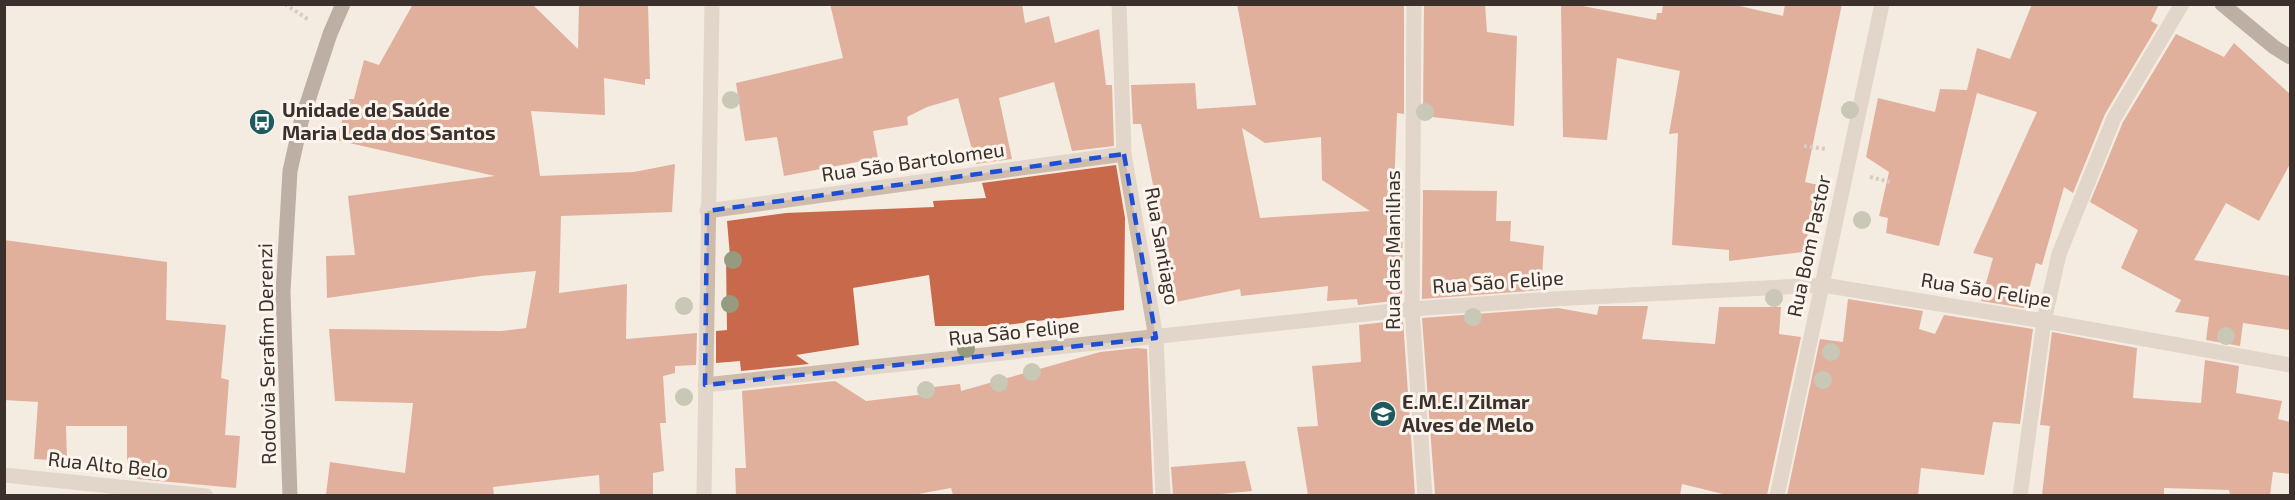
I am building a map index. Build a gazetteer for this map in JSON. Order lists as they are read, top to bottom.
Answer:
{
  "streets": {
    "main road": ["Rodovia Serafim Derenzi"],
    "street": [
      "Rua São Bartolomeu",
      "Rua Santiago",
      "Rua Bom Pastor",
      "Rua das Manilhas",
      "Rua São Felipe",
      "Rua Alto Belo"
    ]
  },
  "crossings": [
    ["Rua São Bartolomeu", "Rua Santiago"],
    ["Rua Santiago", "Rua São Felipe"],
    ["Rua Bom Pastor", "Rua São Felipe"],
    ["Rua das Manilhas", "Rua São Felipe"]
  ],
  "places": {
    "bus stop": ["Unidade de Saúde Maria Leda dos Santos"],
    "school or university": ["E.M.E.I Zilmar Alves de Melo"]
  }
}
